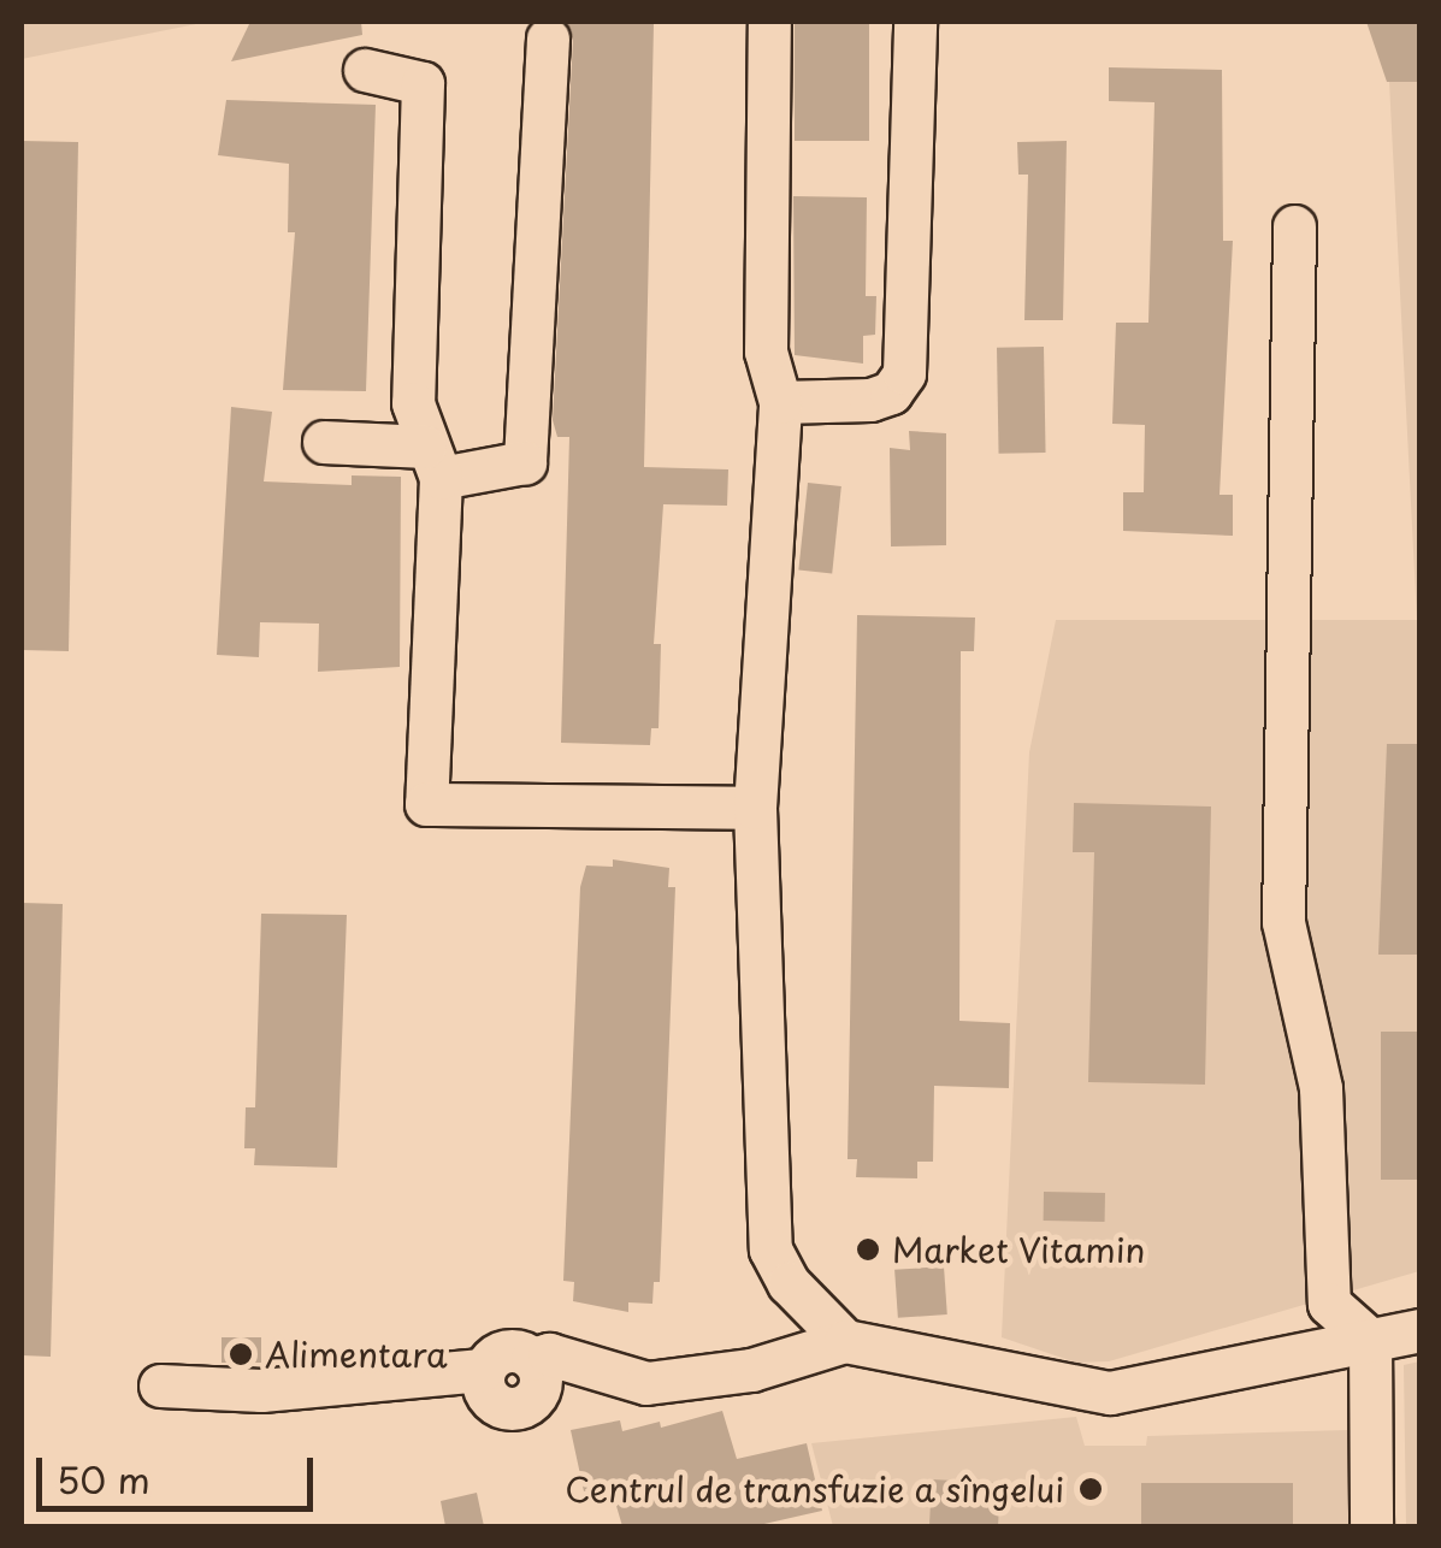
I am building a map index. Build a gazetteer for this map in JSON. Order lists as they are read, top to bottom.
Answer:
{
  "places": ["Market Vitamin", "Alimentara", "Centrul de transfuzie a sîngelui"],
  "scale_bar": "50 m"
}
